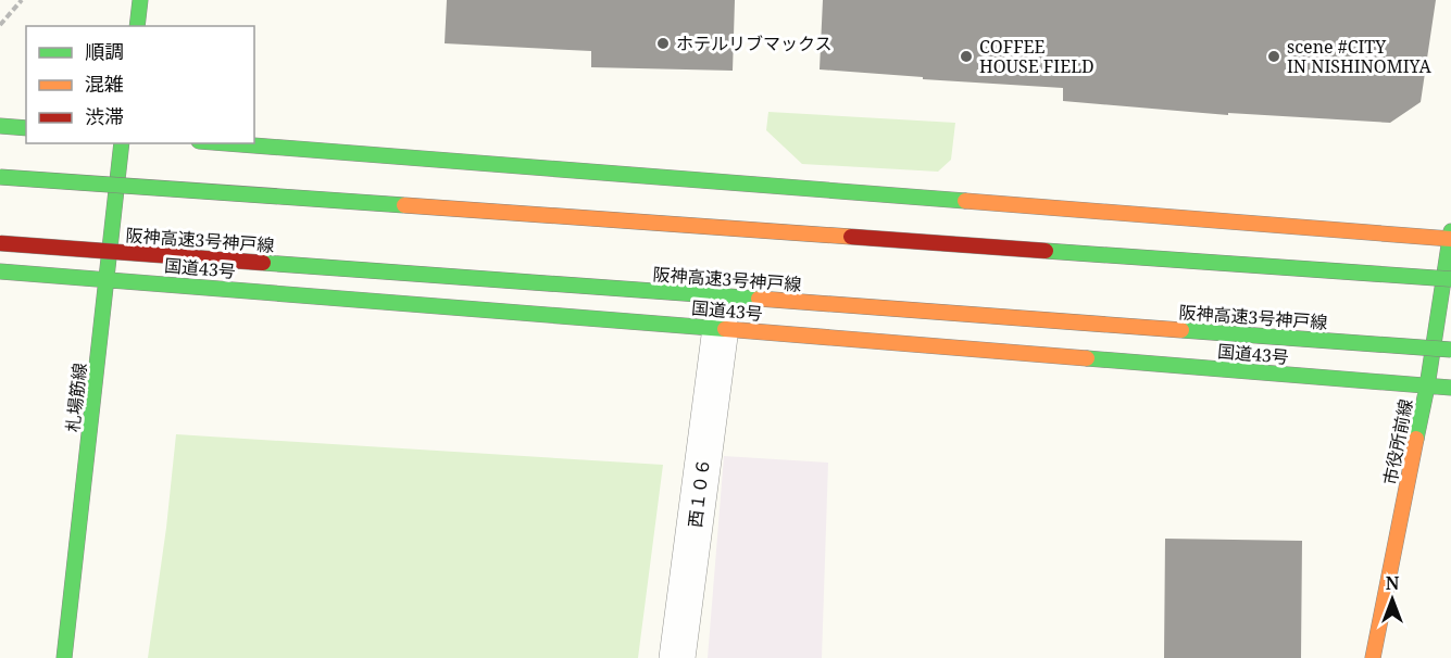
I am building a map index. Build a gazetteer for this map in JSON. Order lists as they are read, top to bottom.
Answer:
{
  "streets": {
    "main road": [
      "阪神高速3号神戸線",
      "国道43号",
      "札場筋線",
      "市役所前線"
    ],
    "street": ["西１０６"]
  },
  "crossings": [
    ["国道43号", "札場筋線"],
    ["国道43号", "市役所前線"],
    ["国道43号", "西１０６"]
  ],
  "places": ["ホテルリブマックス", "COFFEE HOUSE FIELD", "scene #CITY IN NISHINOMIYA"],
  "legend": ["順調", "混雑", "渋滞"],
  "north": "top"
}
